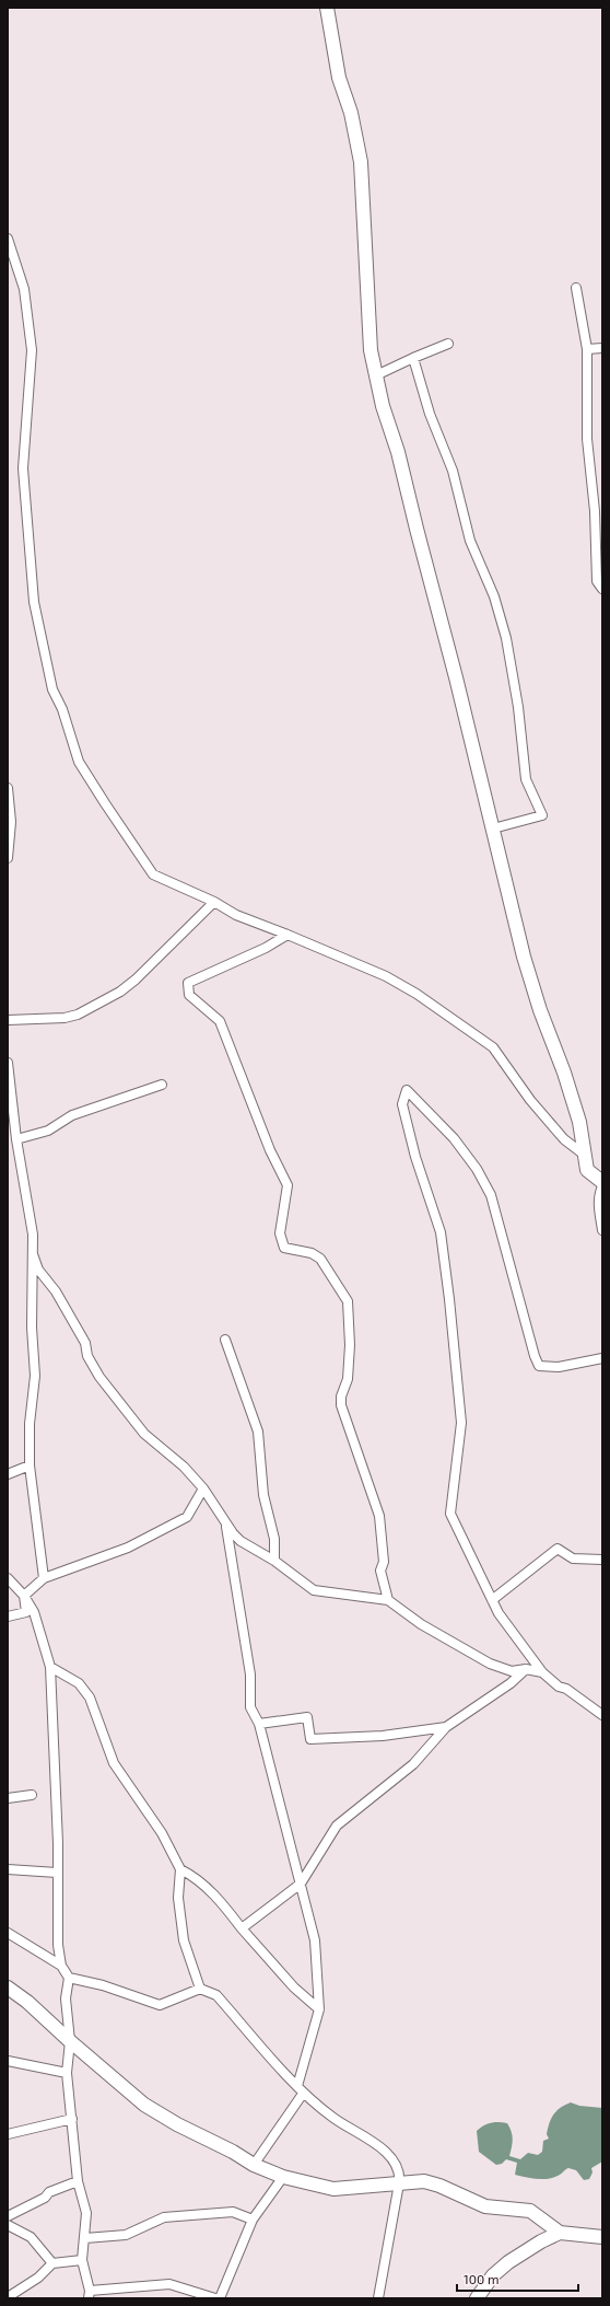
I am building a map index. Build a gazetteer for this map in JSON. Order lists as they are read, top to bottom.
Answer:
{
  "scale_bar": "100 m"
}
